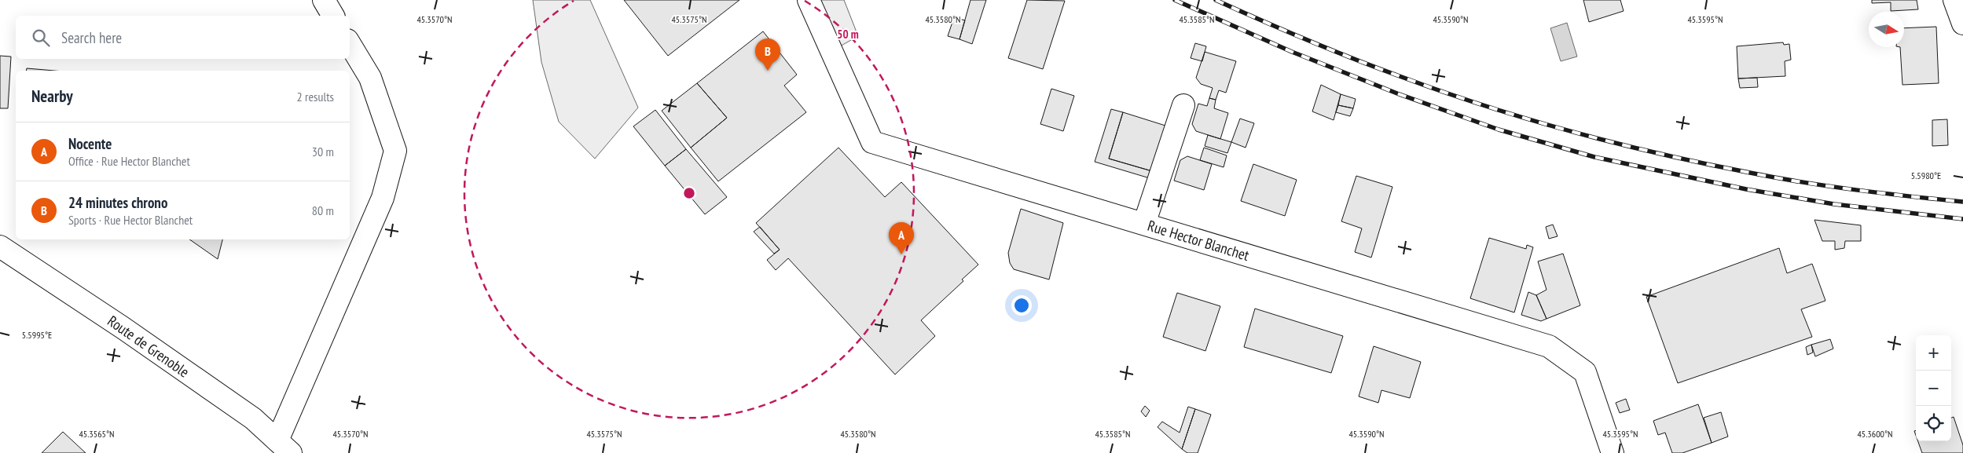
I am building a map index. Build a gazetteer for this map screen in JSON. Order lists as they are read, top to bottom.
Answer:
{
  "streets": {
    "street": ["Rue Hector Blanchet", "Route de Grenoble"]
  },
  "north": "right",
  "page": {
    "search": "Search here",
    "pins": ["B", "A"],
    "heading": ["Nearby", "2 results"],
    "list": [
      {
        "mark": "A",
        "name": "Nocente",
        "note": "Office · Rue Hector Blanchet",
        "value": "30 m"
      },
      {
        "mark": "B",
        "name": "24 minutes chrono",
        "note": "Sports · Rue Hector Blanchet",
        "value": "80 m"
      }
    ],
    "map_buttons": ["+", "−"]
  },
  "coordinates": [
    "45.3570°N",
    "45.3575°N",
    "45.3580°N",
    "45.3585°N",
    "45.3590°N",
    "45.3595°N",
    "5.5980°E",
    "5.5995°E",
    "45.3565°N",
    "45.3600°N"
  ],
  "rings": ["50 m"]
}
